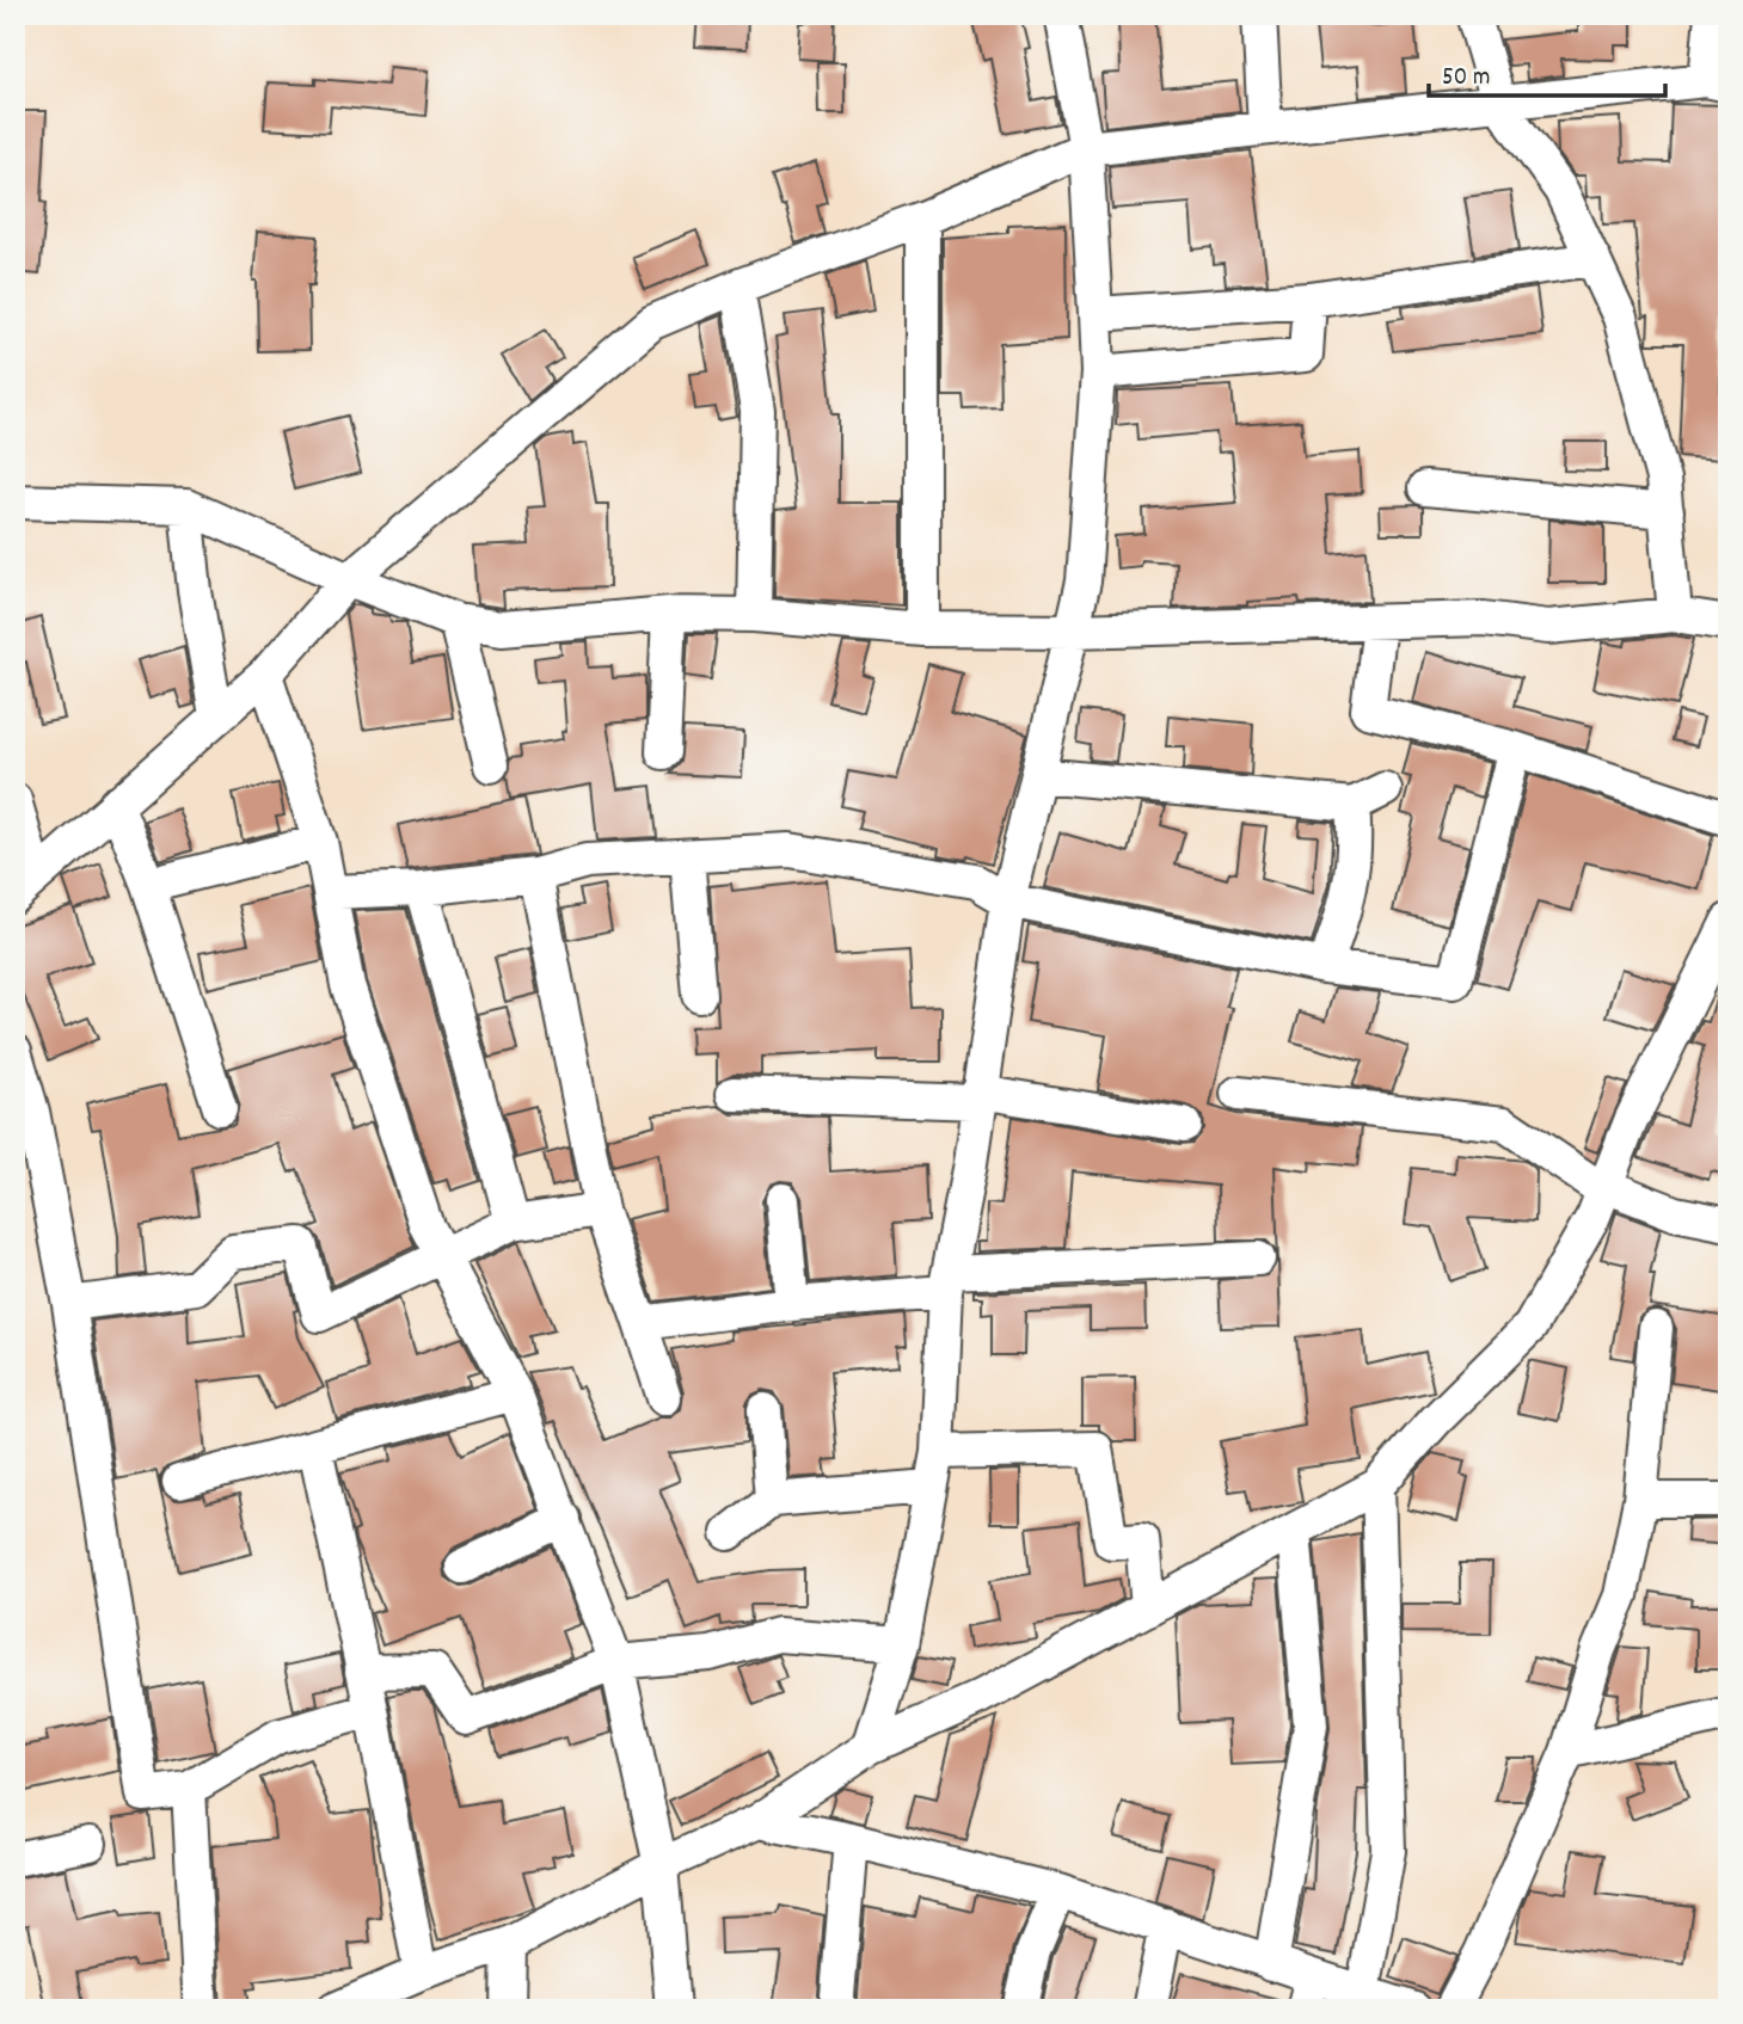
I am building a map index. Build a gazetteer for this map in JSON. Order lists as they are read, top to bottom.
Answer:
{
  "scale_bar": "50 m"
}
